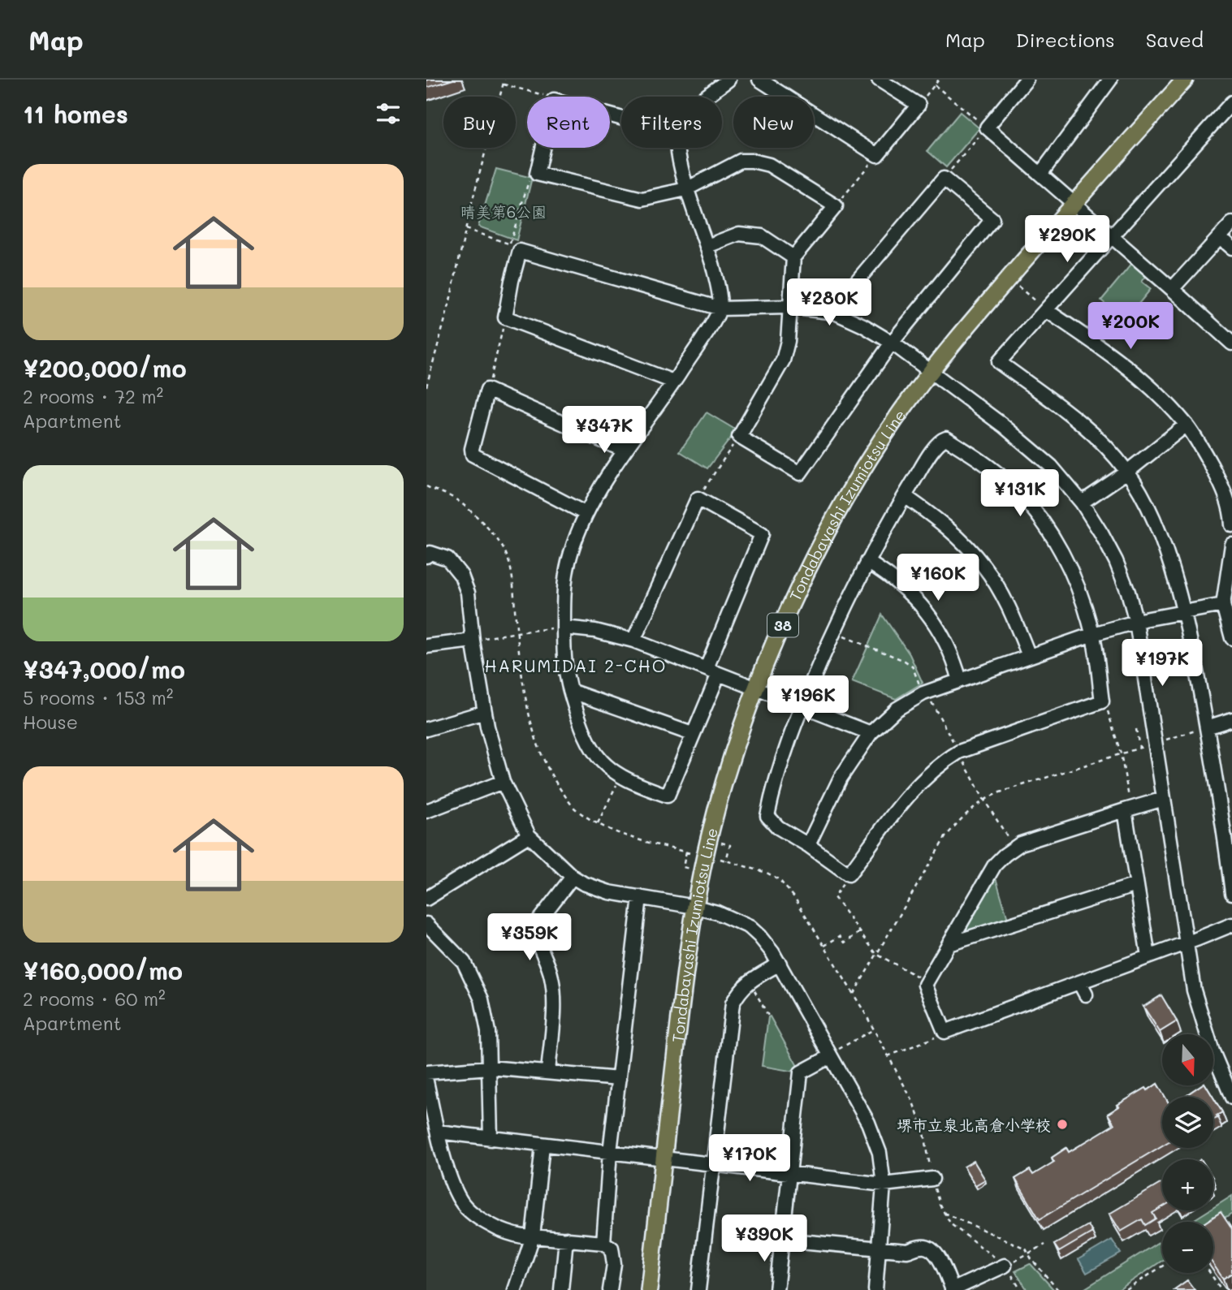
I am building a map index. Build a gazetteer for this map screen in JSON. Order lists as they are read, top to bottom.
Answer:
{
  "streets": {
    "main road": ["Tondabayashi Izumiotsu Line", "38"]
  },
  "districts": ["HARUMIDAI 2-CHO"],
  "parks": ["晴美第6公園"],
  "places": ["堺市立泉北高倉小学校"],
  "north": "bottom",
  "page": {
    "header": "Map",
    "nav": ["Map", "Directions", "Saved"],
    "heading": "11 homes",
    "chip": [
      "Buy",
      "Rent",
      "Filters",
      "New"
    ],
    "list": [
      {
        "name": "¥200,000/mo",
        "note": "2 rooms · 72 m² · Apartment"
      },
      {
        "name": "¥347,000/mo",
        "note": "5 rooms · 153 m² · House"
      },
      {
        "name": "¥160,000/mo",
        "note": "2 rooms · 60 m² · Apartment"
      }
    ],
    "price": [
      "¥290K",
      "¥280K",
      "¥200K",
      "¥347K",
      "¥131K",
      "¥160K",
      "¥197K",
      "¥196K",
      "¥359K",
      "¥170K",
      "¥390K"
    ],
    "map_buttons": ["+", "−"]
  }
}
